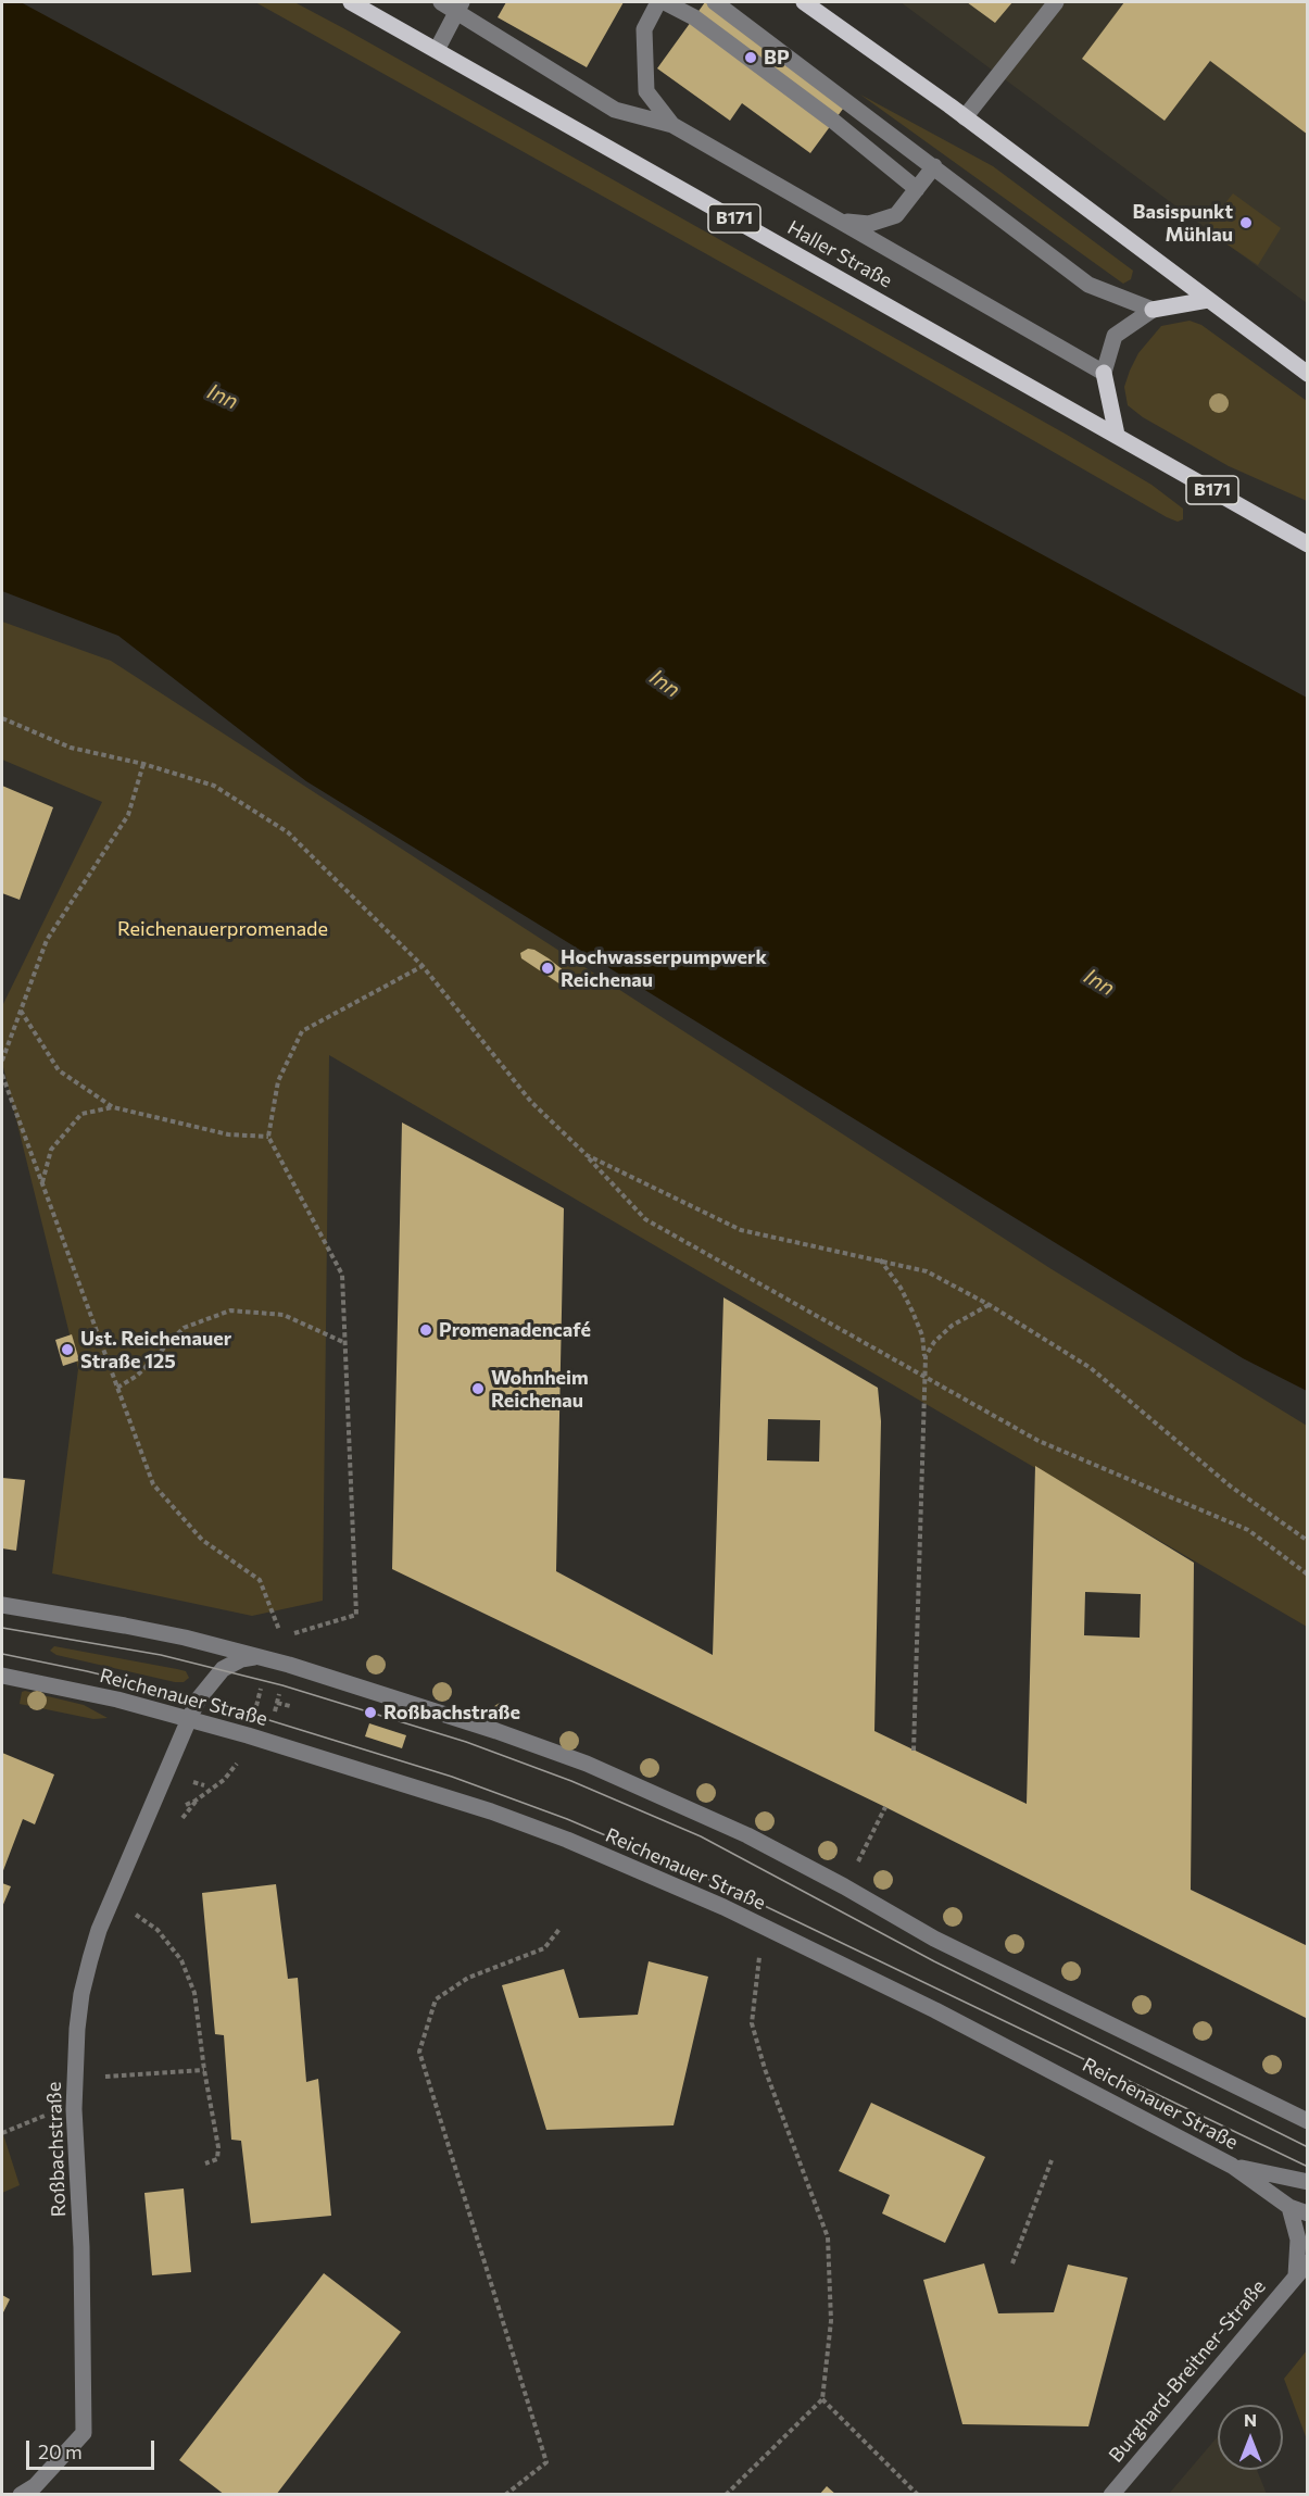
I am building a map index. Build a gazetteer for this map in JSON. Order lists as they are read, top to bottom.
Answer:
{
  "streets": {
    "main road": ["B171", "Haller Straße"],
    "street": ["Reichenauer Straße", "Roßbachstraße", "Burghard-Breitner-Straße"]
  },
  "crossings": [
    ["Reichenauer Straße", "Roßbachstraße"],
    ["Reichenauer Straße", "Burghard-Breitner-Straße"]
  ],
  "water": ["Inn"],
  "parks": ["Reichenauerpromenade"],
  "places": [
    "BP",
    "Basispunkt Mühlau",
    "Hochwasserpumpwerk Reichenau",
    "Promenadencafé",
    "Ust. Reichenauer Straße 125",
    "Wohnheim Reichenau",
    "Roßbachstraße"
  ],
  "scale_bar": "20 m",
  "north": "top"
}
